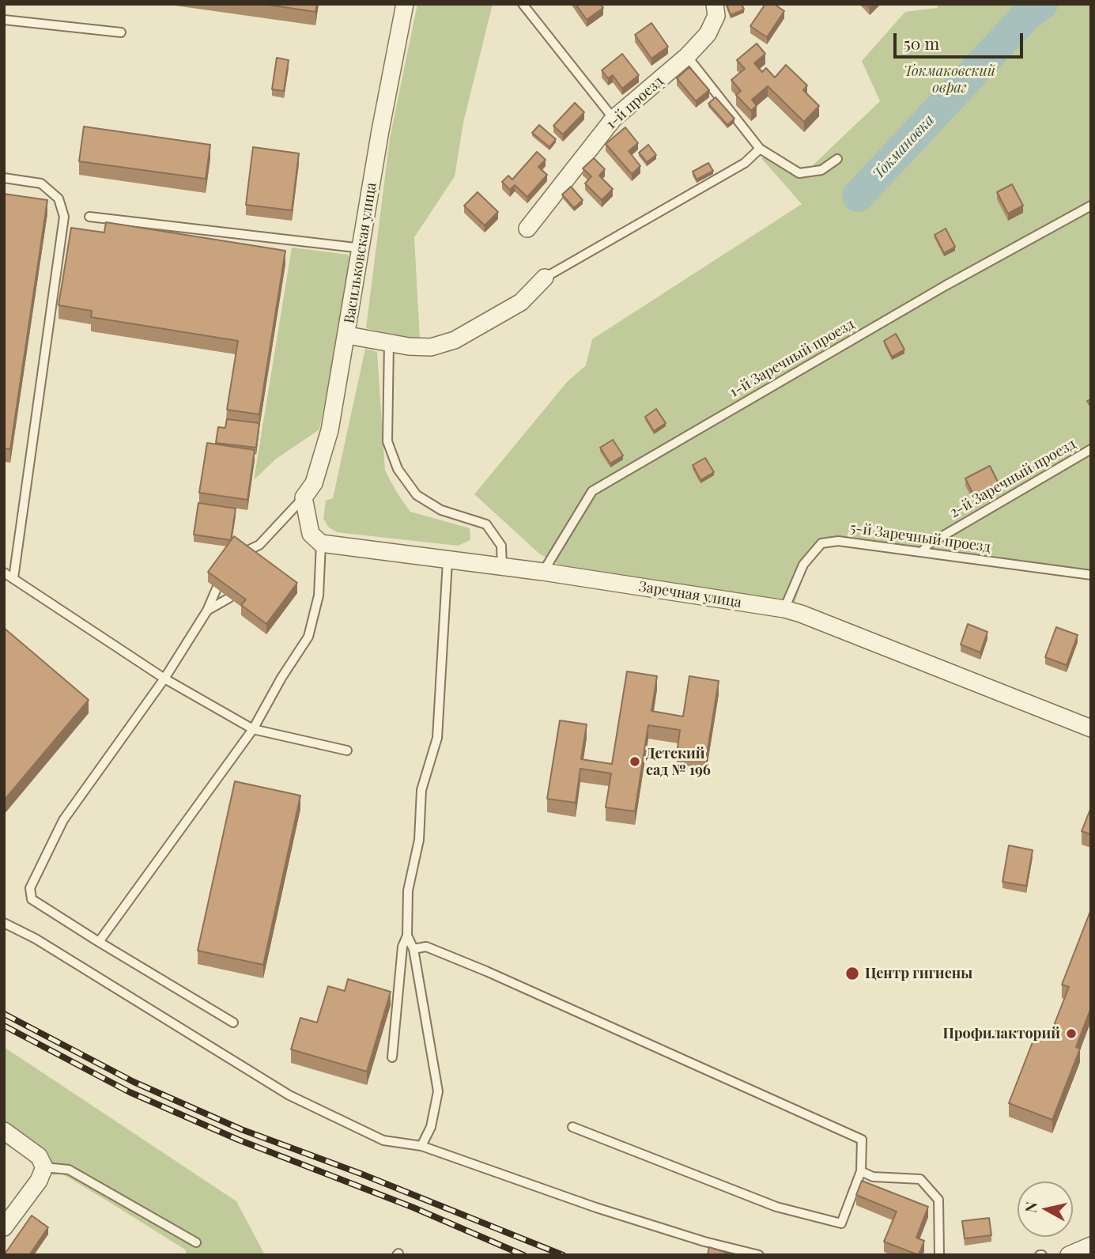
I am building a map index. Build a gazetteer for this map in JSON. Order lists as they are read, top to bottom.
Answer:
{
  "streets": {
    "street": ["1-й проезд", "Васильковская улица", "Заречная улица"],
    "lane": ["1-й Заречный проезд", "2-й Заречный проезд", "5-й Заречный проезд"]
  },
  "crossings": [
    ["1-й Заречный проезд", "Заречная улица"],
    ["2-й Заречный проезд", "5-й Заречный проезд"],
    ["5-й Заречный проезд", "Заречная улица"]
  ],
  "water": ["Токмановка"],
  "parks": ["Токмаковский овраг"],
  "places": ["Детский сад № 196", "Центр гигиены", "Профилакторий"],
  "scale_bar": "50 m",
  "north": "left"
}
